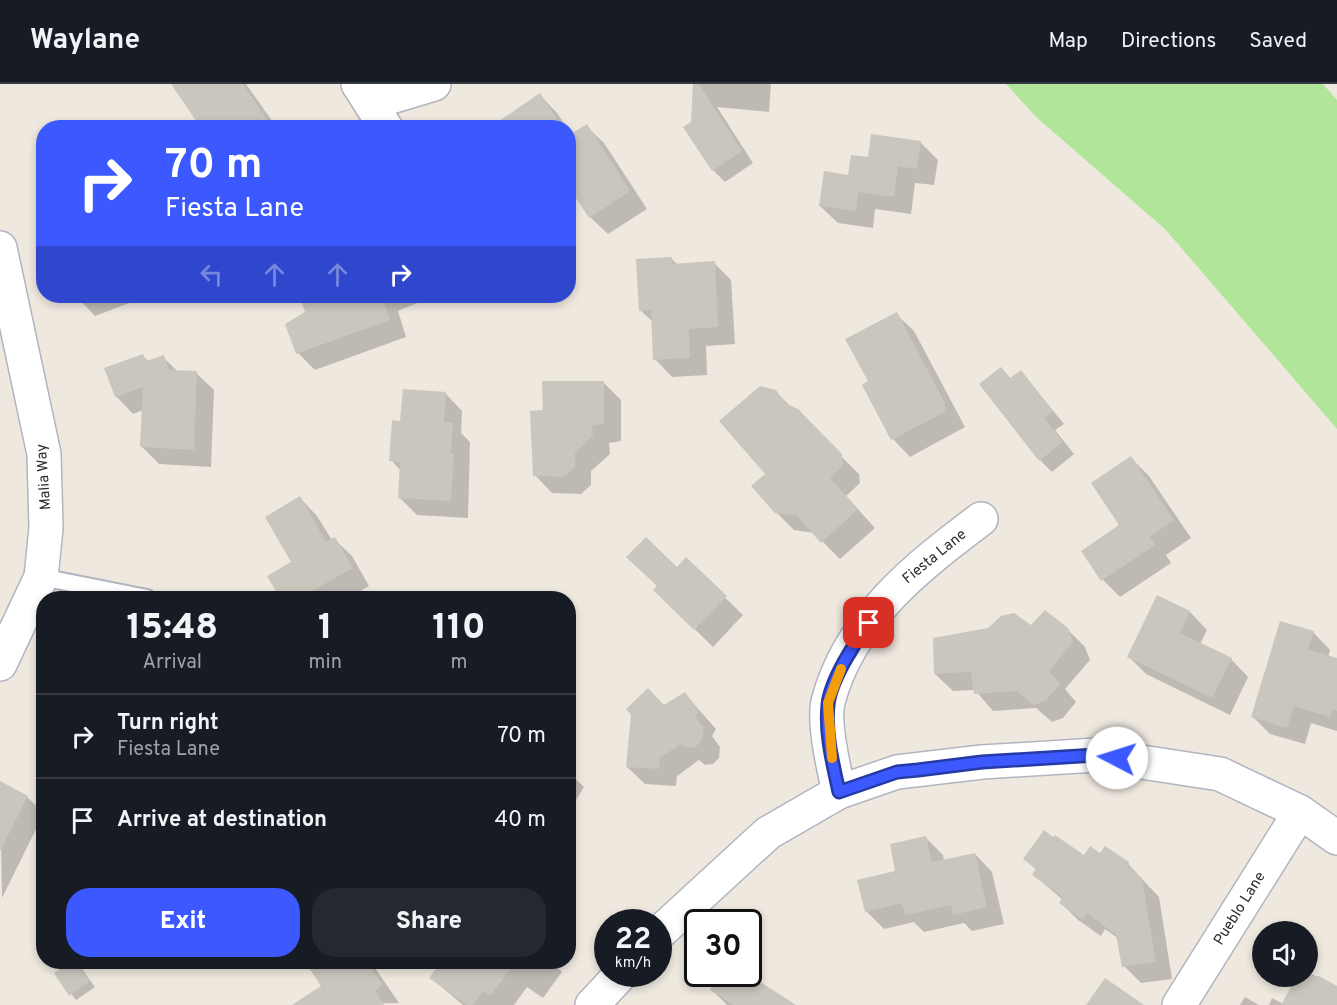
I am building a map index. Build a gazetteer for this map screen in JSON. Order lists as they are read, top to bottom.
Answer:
{
  "streets": {
    "street": ["Malia Way", "Fiesta Lane", "Pueblo Lane"]
  },
  "page": {
    "header": "Waylane",
    "nav": ["Map", "Directions", "Saved"],
    "turn": ["70 m", "Fiesta Lane"],
    "eta": [
      "15:48",
      "Arrival",
      "1",
      "min",
      "110",
      "m"
    ],
    "list": [
      {
        "name": "Turn right",
        "note": "Fiesta Lane",
        "value": "70 m"
      },
      {
        "name": "Arrive at destination",
        "value": "40 m"
      }
    ],
    "buttons": ["Exit", "Share"],
    "speed": "22 km/h",
    "limit": "30"
  }
}
